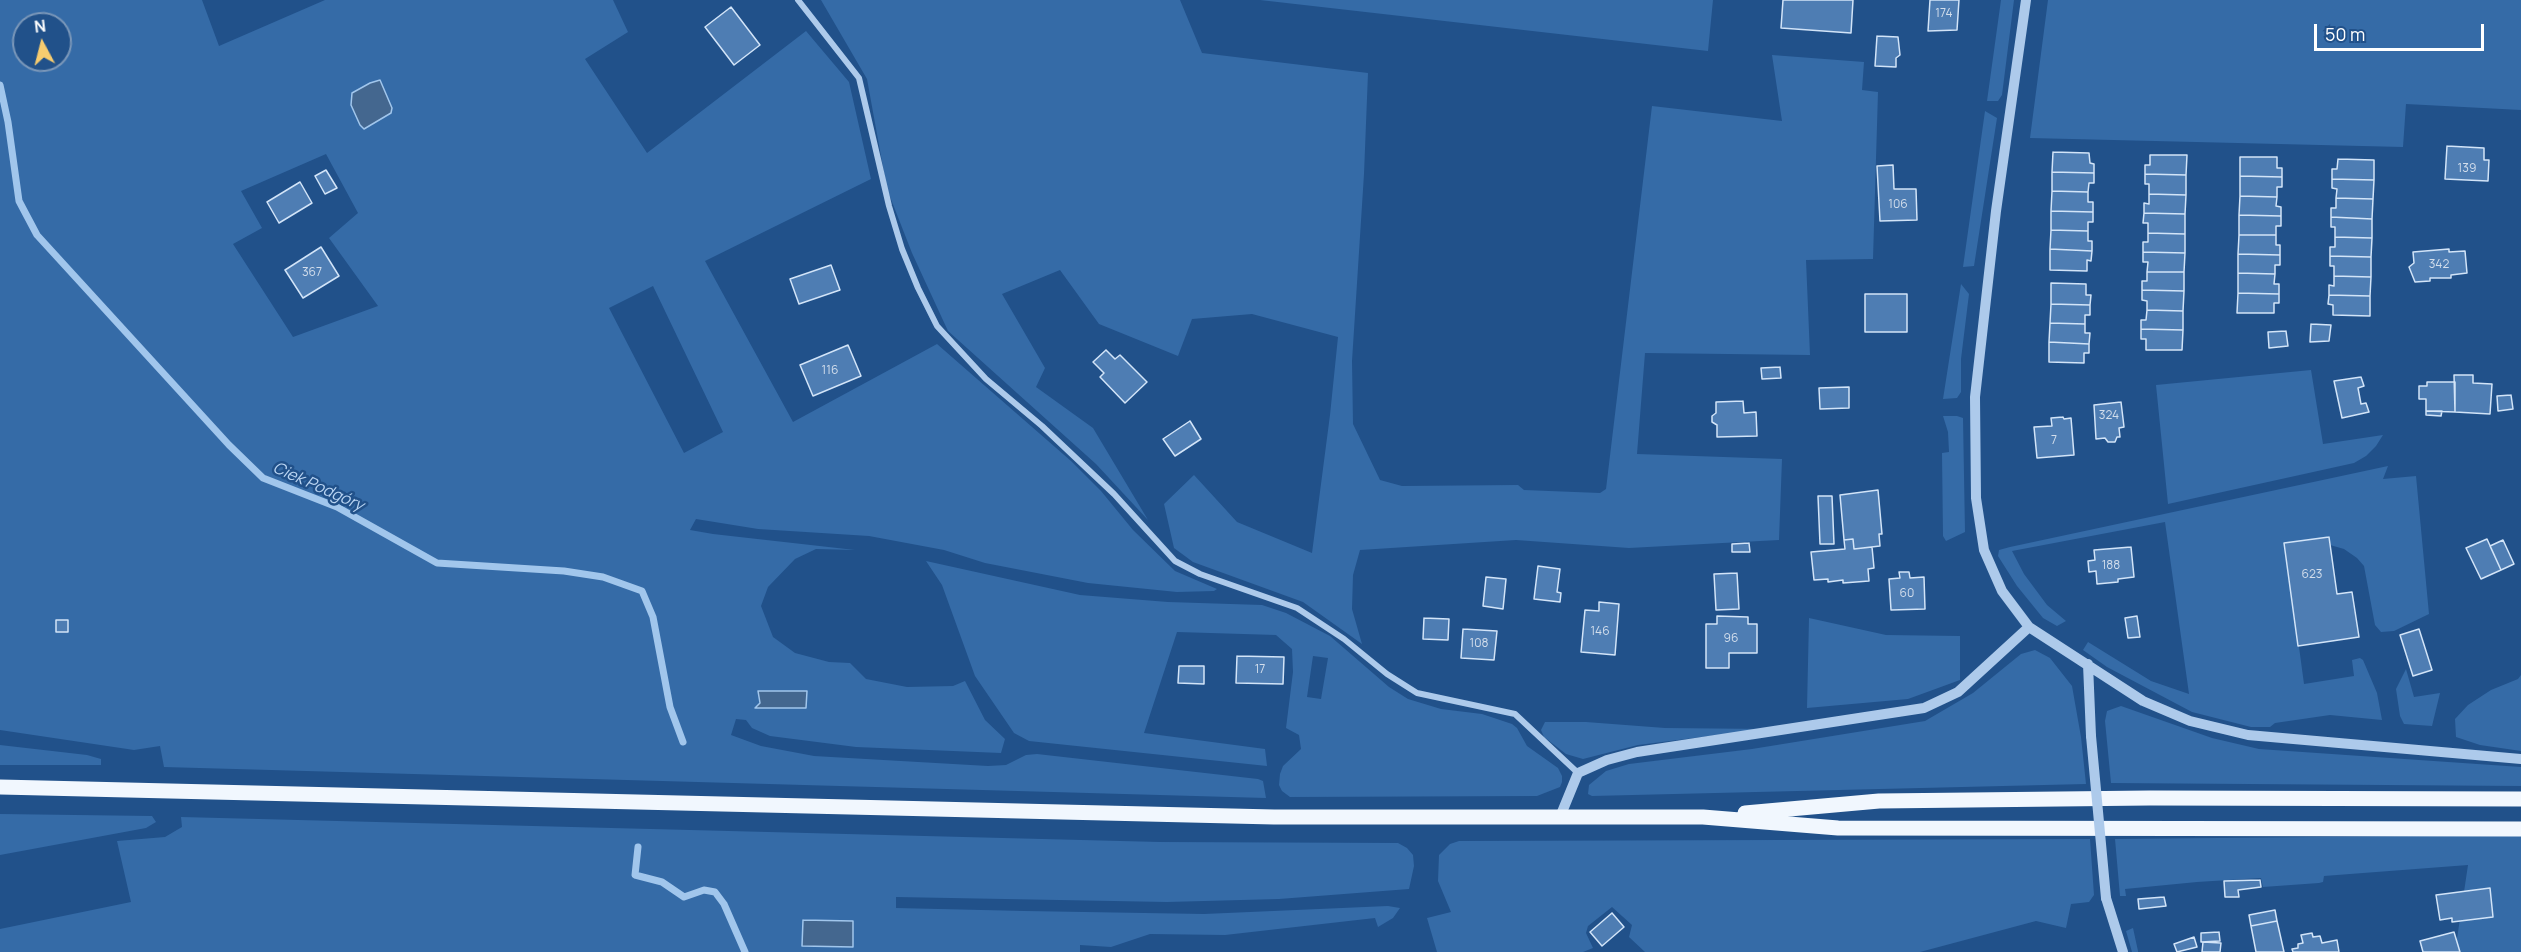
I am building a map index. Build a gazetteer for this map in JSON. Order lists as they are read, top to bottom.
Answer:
{
  "water": ["Ciek Podgóry"],
  "house_numbers": [
    "174",
    "139",
    "106",
    "342",
    "367",
    "116",
    "324",
    "7",
    "188",
    "623",
    "60",
    "146",
    "96",
    "108",
    "17"
  ],
  "scale_bar": "50 m",
  "north": "top"
}
